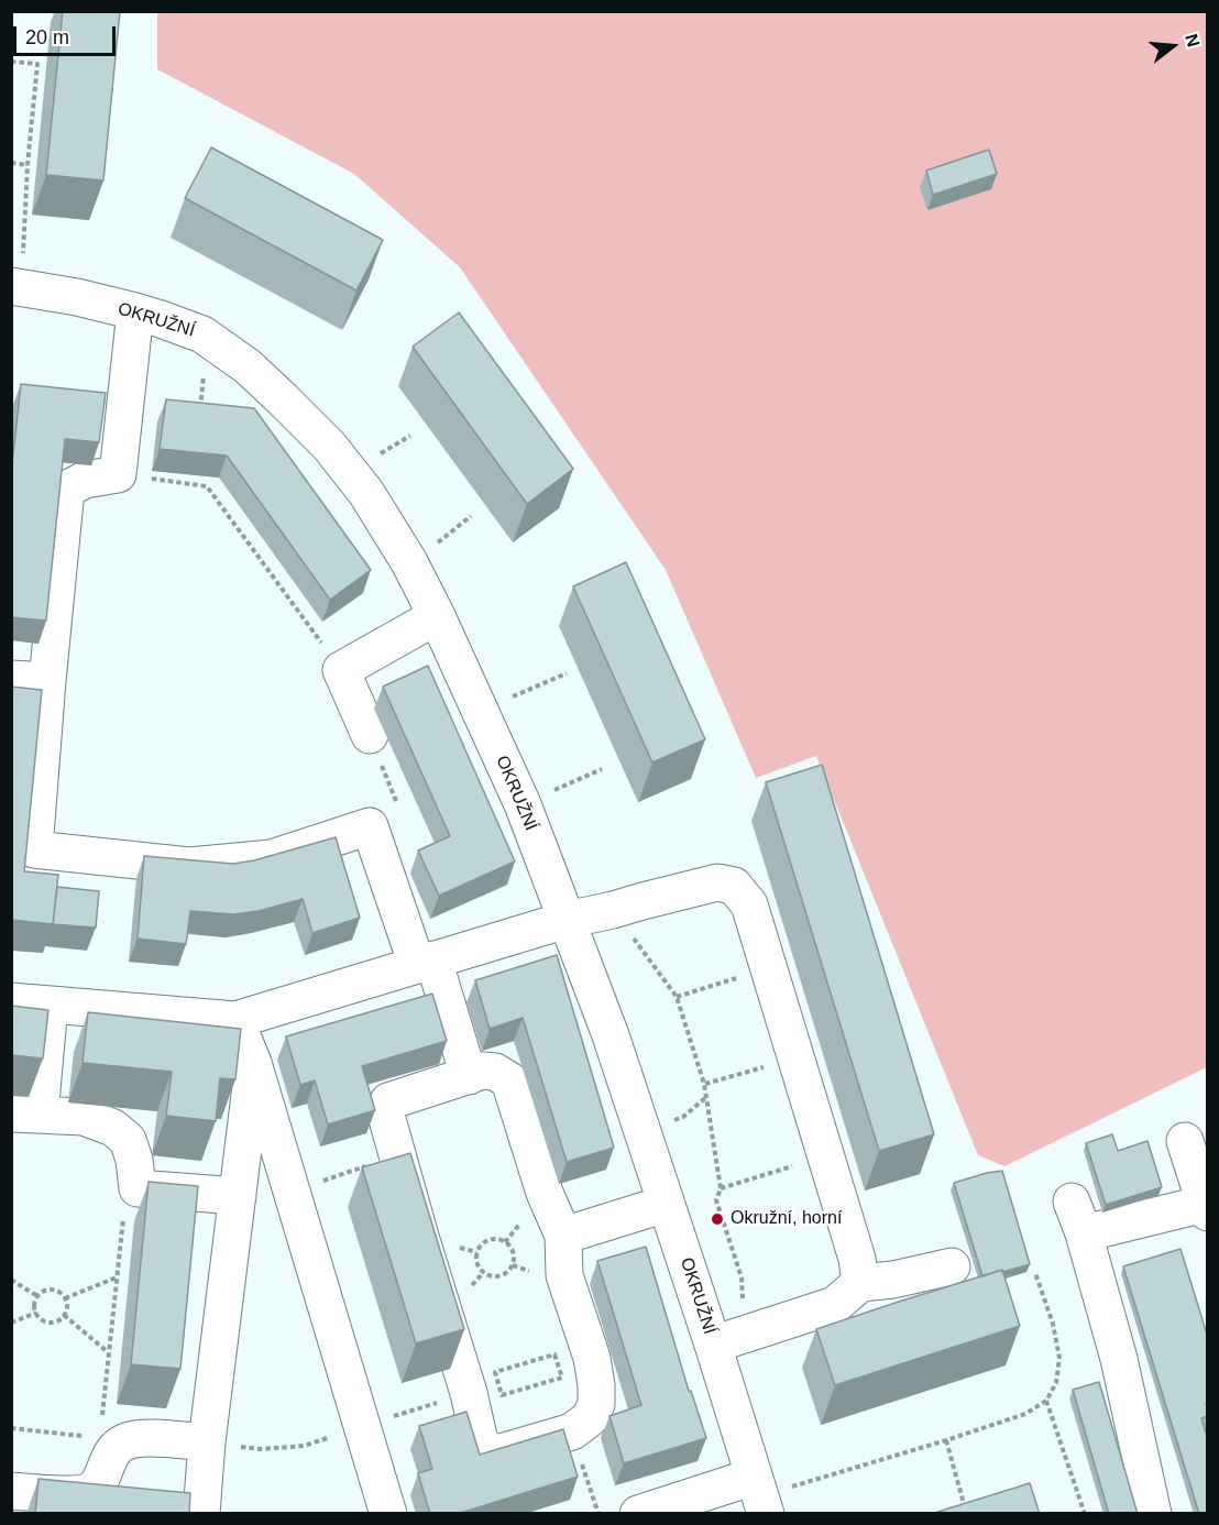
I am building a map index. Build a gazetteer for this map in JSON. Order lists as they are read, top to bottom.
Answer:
{
  "streets": {
    "street": ["OKRUŽNÍ"]
  },
  "places": ["Okružní, horní"],
  "scale_bar": "20 m",
  "north": "right"
}
